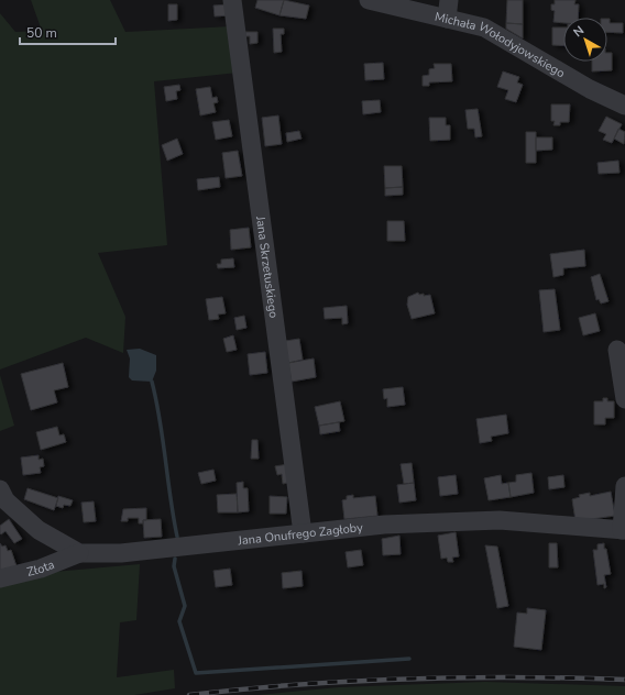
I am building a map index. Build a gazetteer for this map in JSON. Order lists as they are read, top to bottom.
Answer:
{
  "streets": {
    "street": [
      "Michała Wołodyjowskiego",
      "Jana Skrzetuskiego",
      "Jana Onufrego Zagłoby",
      "Złota"
    ]
  },
  "crossings": [
    ["Jana Skrzetuskiego", "Jana Onufrego Zagłoby"],
    ["Jana Onufrego Zagłoby", "Złota"]
  ],
  "scale_bar": "50 m",
  "north": "top left"
}
